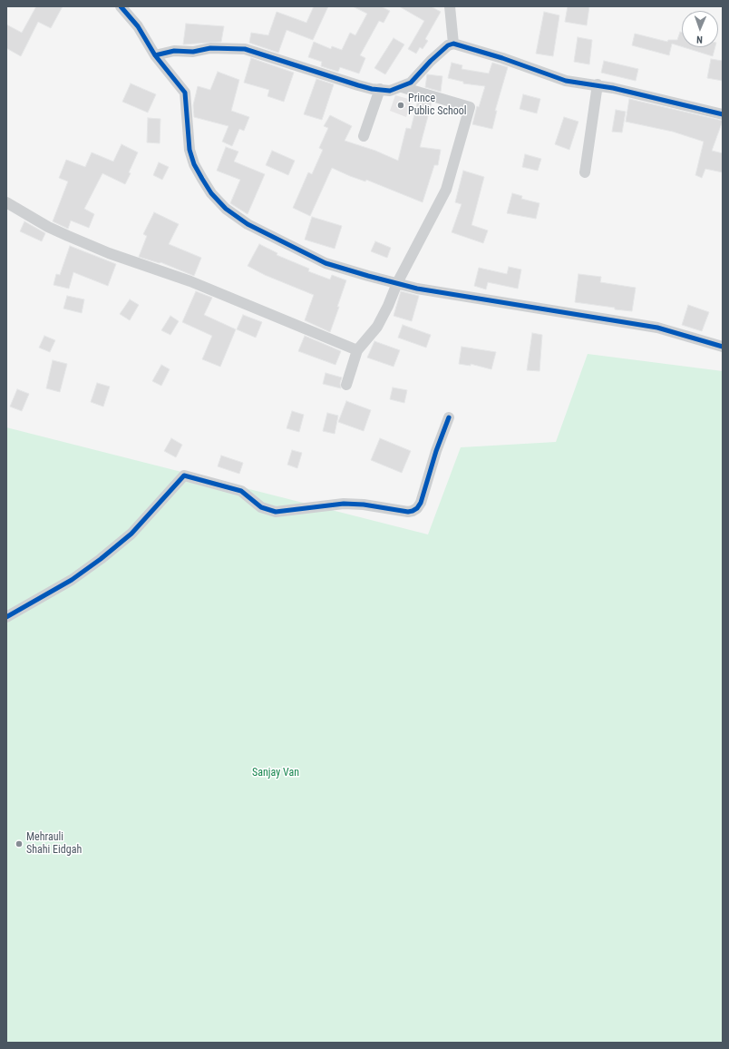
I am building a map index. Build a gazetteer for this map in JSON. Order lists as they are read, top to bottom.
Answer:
{
  "parks": ["Sanjay Van"],
  "places": ["Prince Public School", "Mehrauli Shahi Eidgah"],
  "north": "bottom"
}
